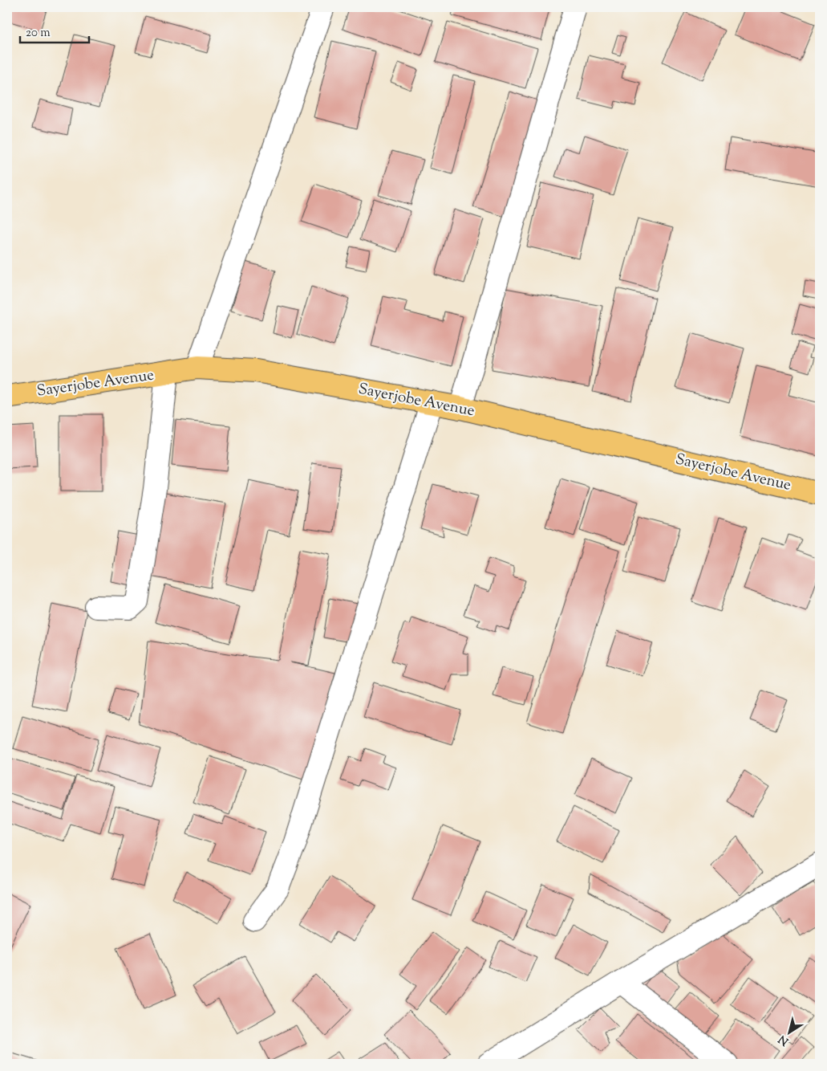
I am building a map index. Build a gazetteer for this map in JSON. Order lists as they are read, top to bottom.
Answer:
{
  "streets": {
    "main road": ["Sayerjobe Avenue"]
  },
  "scale_bar": "20 m",
  "north": "bottom left"
}
